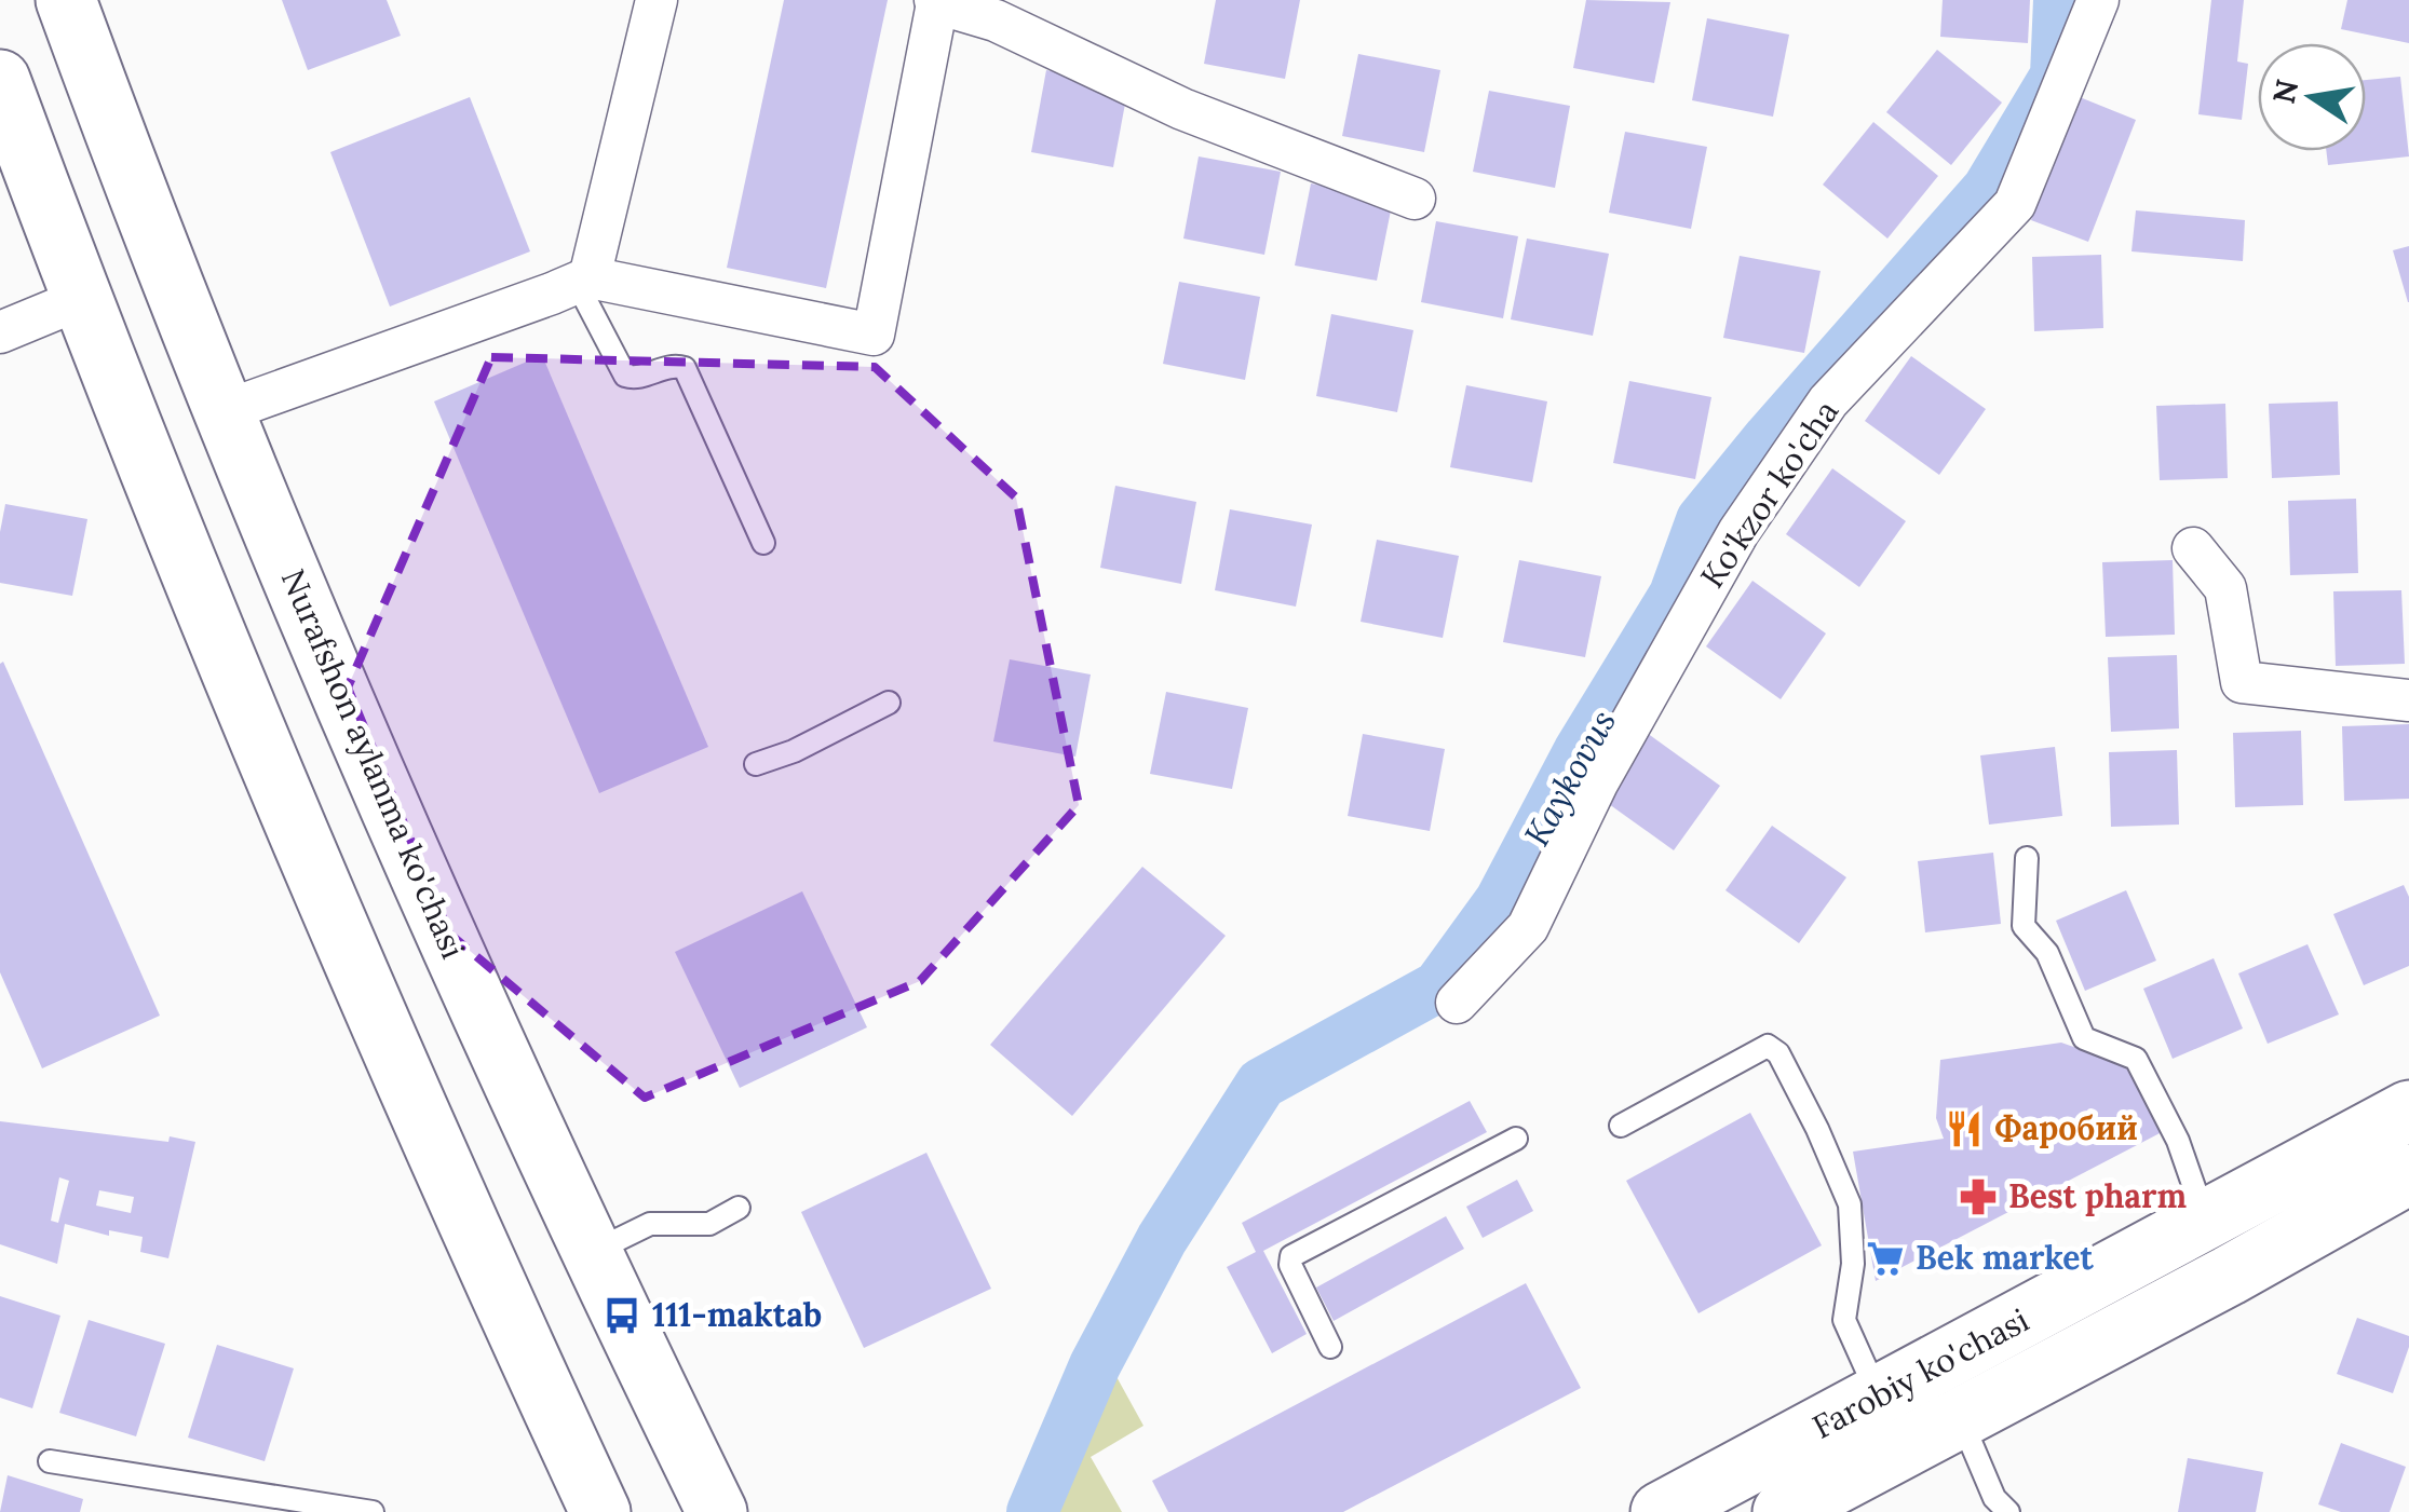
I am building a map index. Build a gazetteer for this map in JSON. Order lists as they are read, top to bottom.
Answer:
{
  "streets": {
    "main road": ["Nurafshon aylanma ko'chasi", "Farobiy ko'chasi"],
    "street": ["Ko'kzor ko'cha"]
  },
  "water": ["Kaykovus"],
  "places": {
    "restaurant": ["Фаробий"],
    "pharmacy": ["Best pharm"],
    "supermarket": ["Bek market"],
    "bus stop": ["111-maktab"]
  },
  "north": "left"
}
